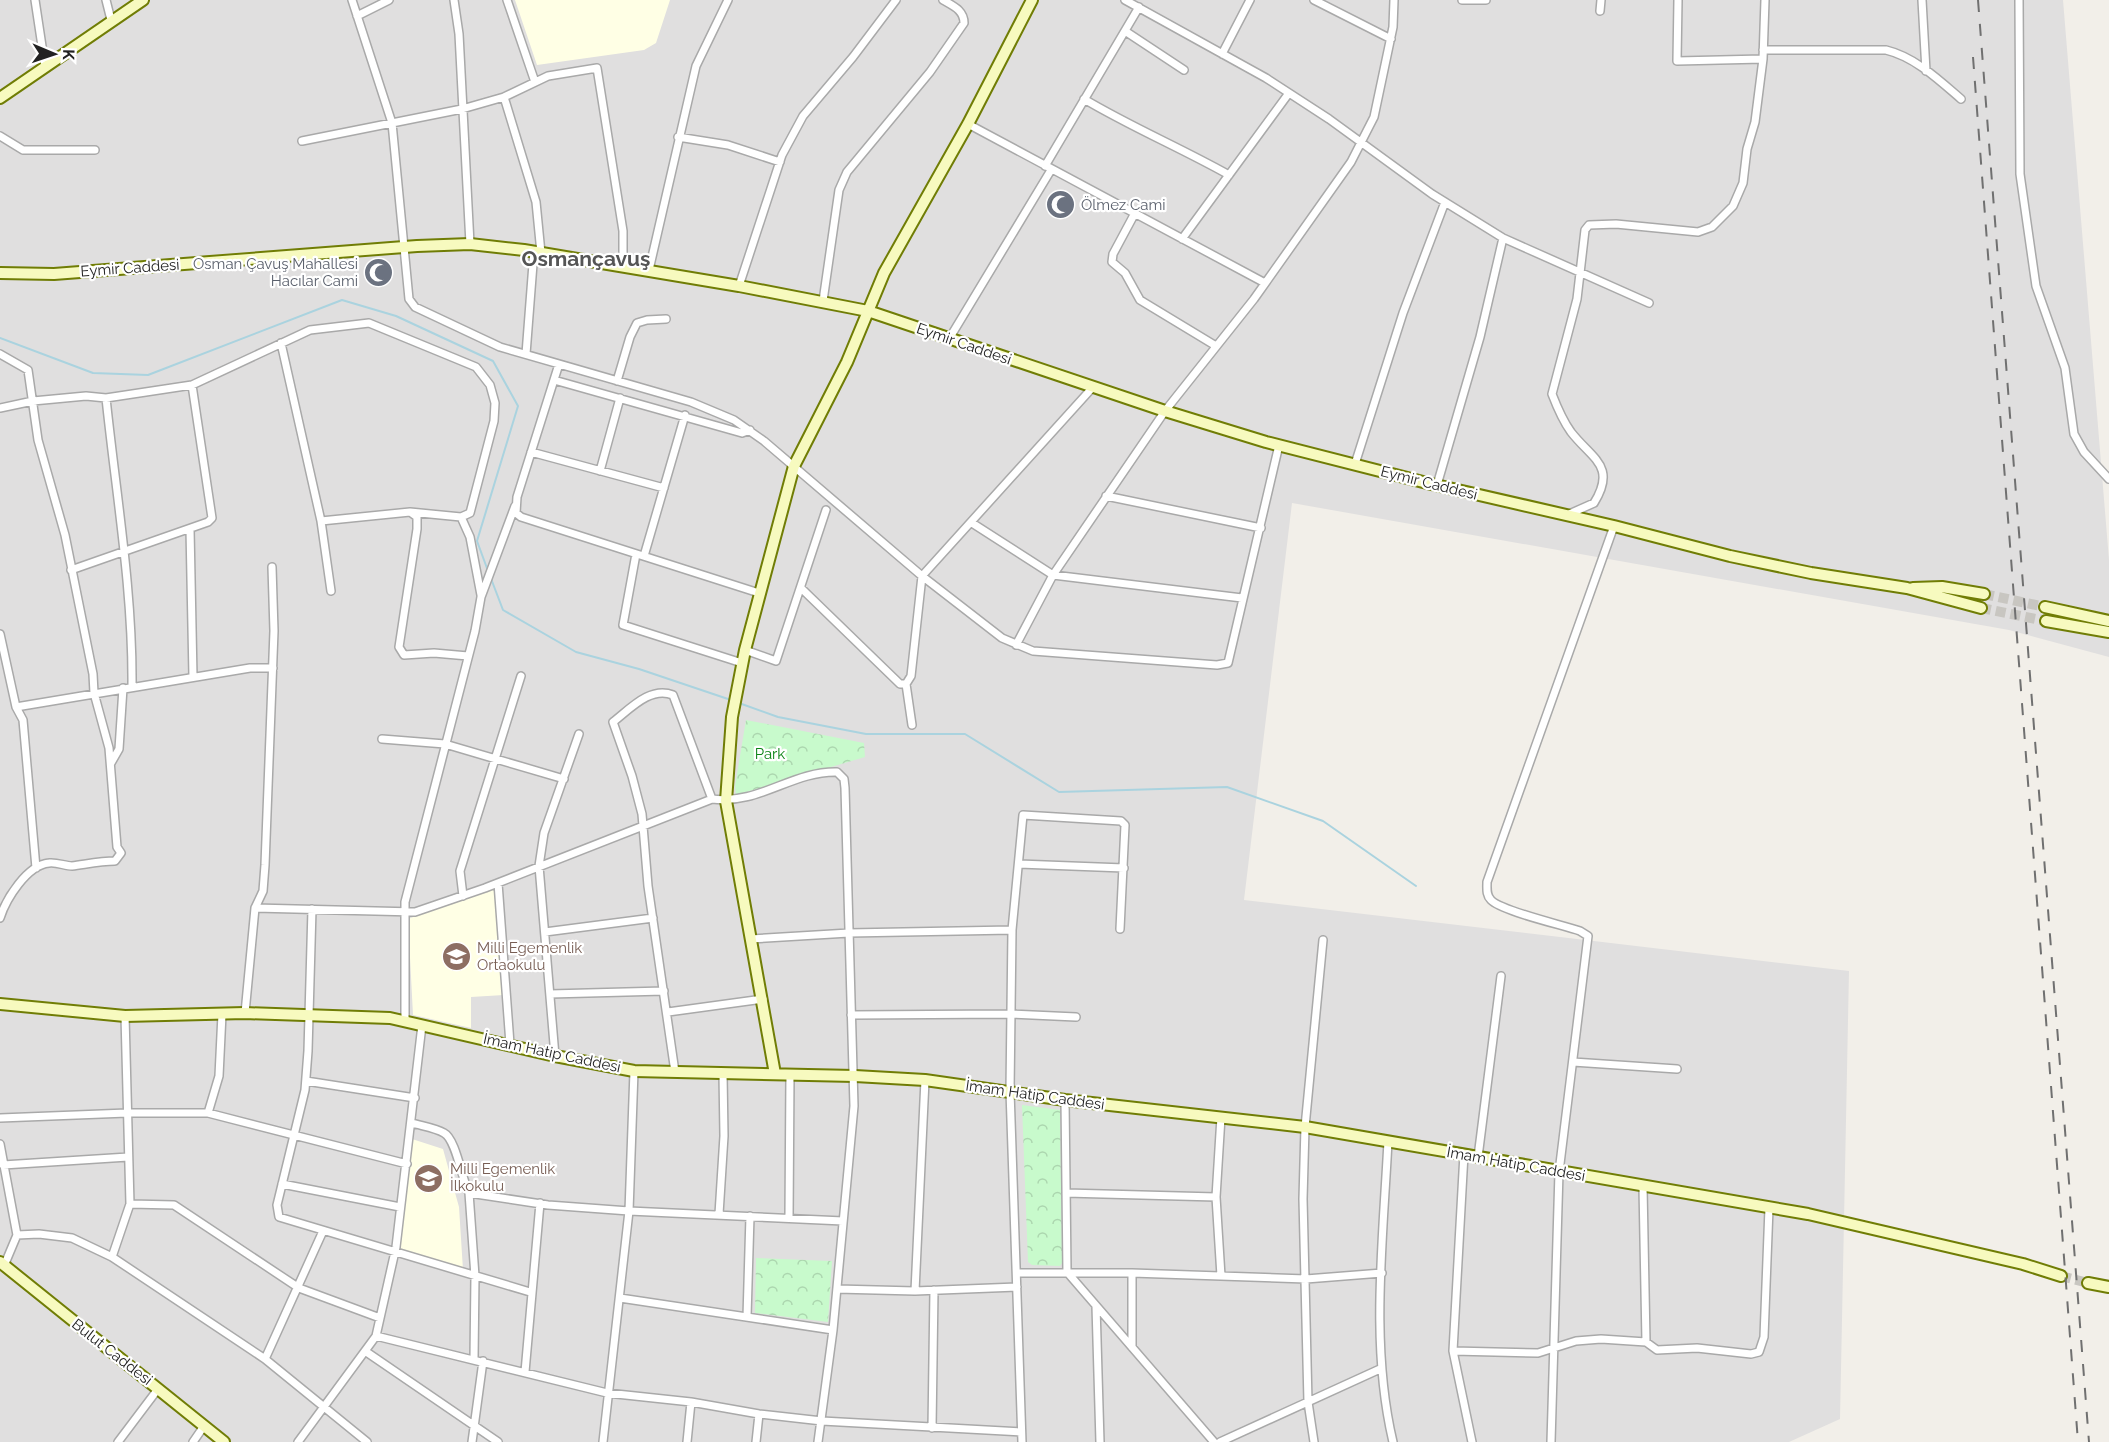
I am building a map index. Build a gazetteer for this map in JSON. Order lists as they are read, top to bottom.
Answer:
{
  "streets": {
    "street": ["Eymir Caddesi", "İmam Hatip Caddesi", "Bulut Caddesi"]
  },
  "districts": ["Osmançavuş"],
  "parks": ["Park"],
  "places": {
    "mosque": ["Ölmez Cami", "Osman Çavuş Mahallesi Hacılar Cami"],
    "school or university": ["Milli Egemenlik Ortaokulu", "Milli Egemenlik İlkokulu"]
  },
  "north": "right"
}
